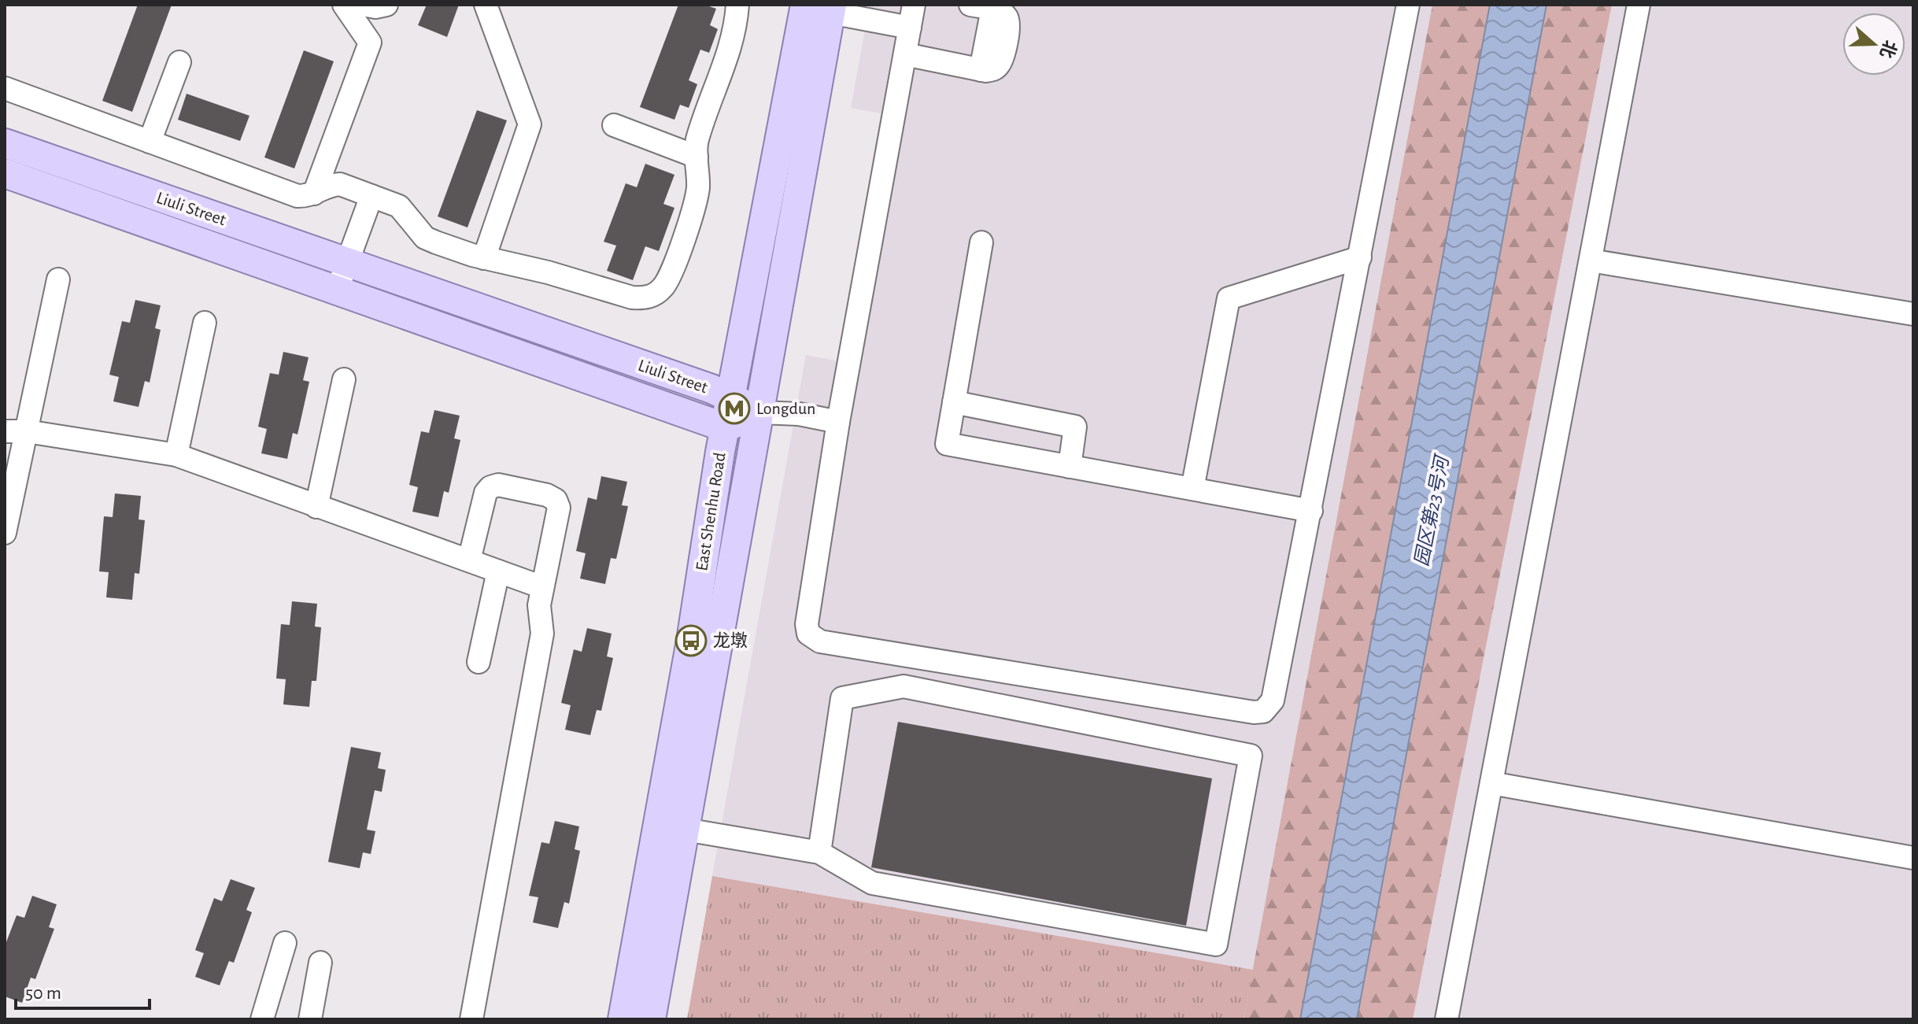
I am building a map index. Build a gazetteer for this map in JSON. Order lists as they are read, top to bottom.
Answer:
{
  "streets": {
    "main road": ["Liuli Street", "East Shenhu Road"]
  },
  "crossings": [
    ["Liuli Street", "East Shenhu Road"]
  ],
  "water": ["园区第23号河"],
  "places": {
    "metro station": ["Longdun"],
    "bus stop": ["龙墩"]
  },
  "scale_bar": "50 m",
  "north": "right"
}
